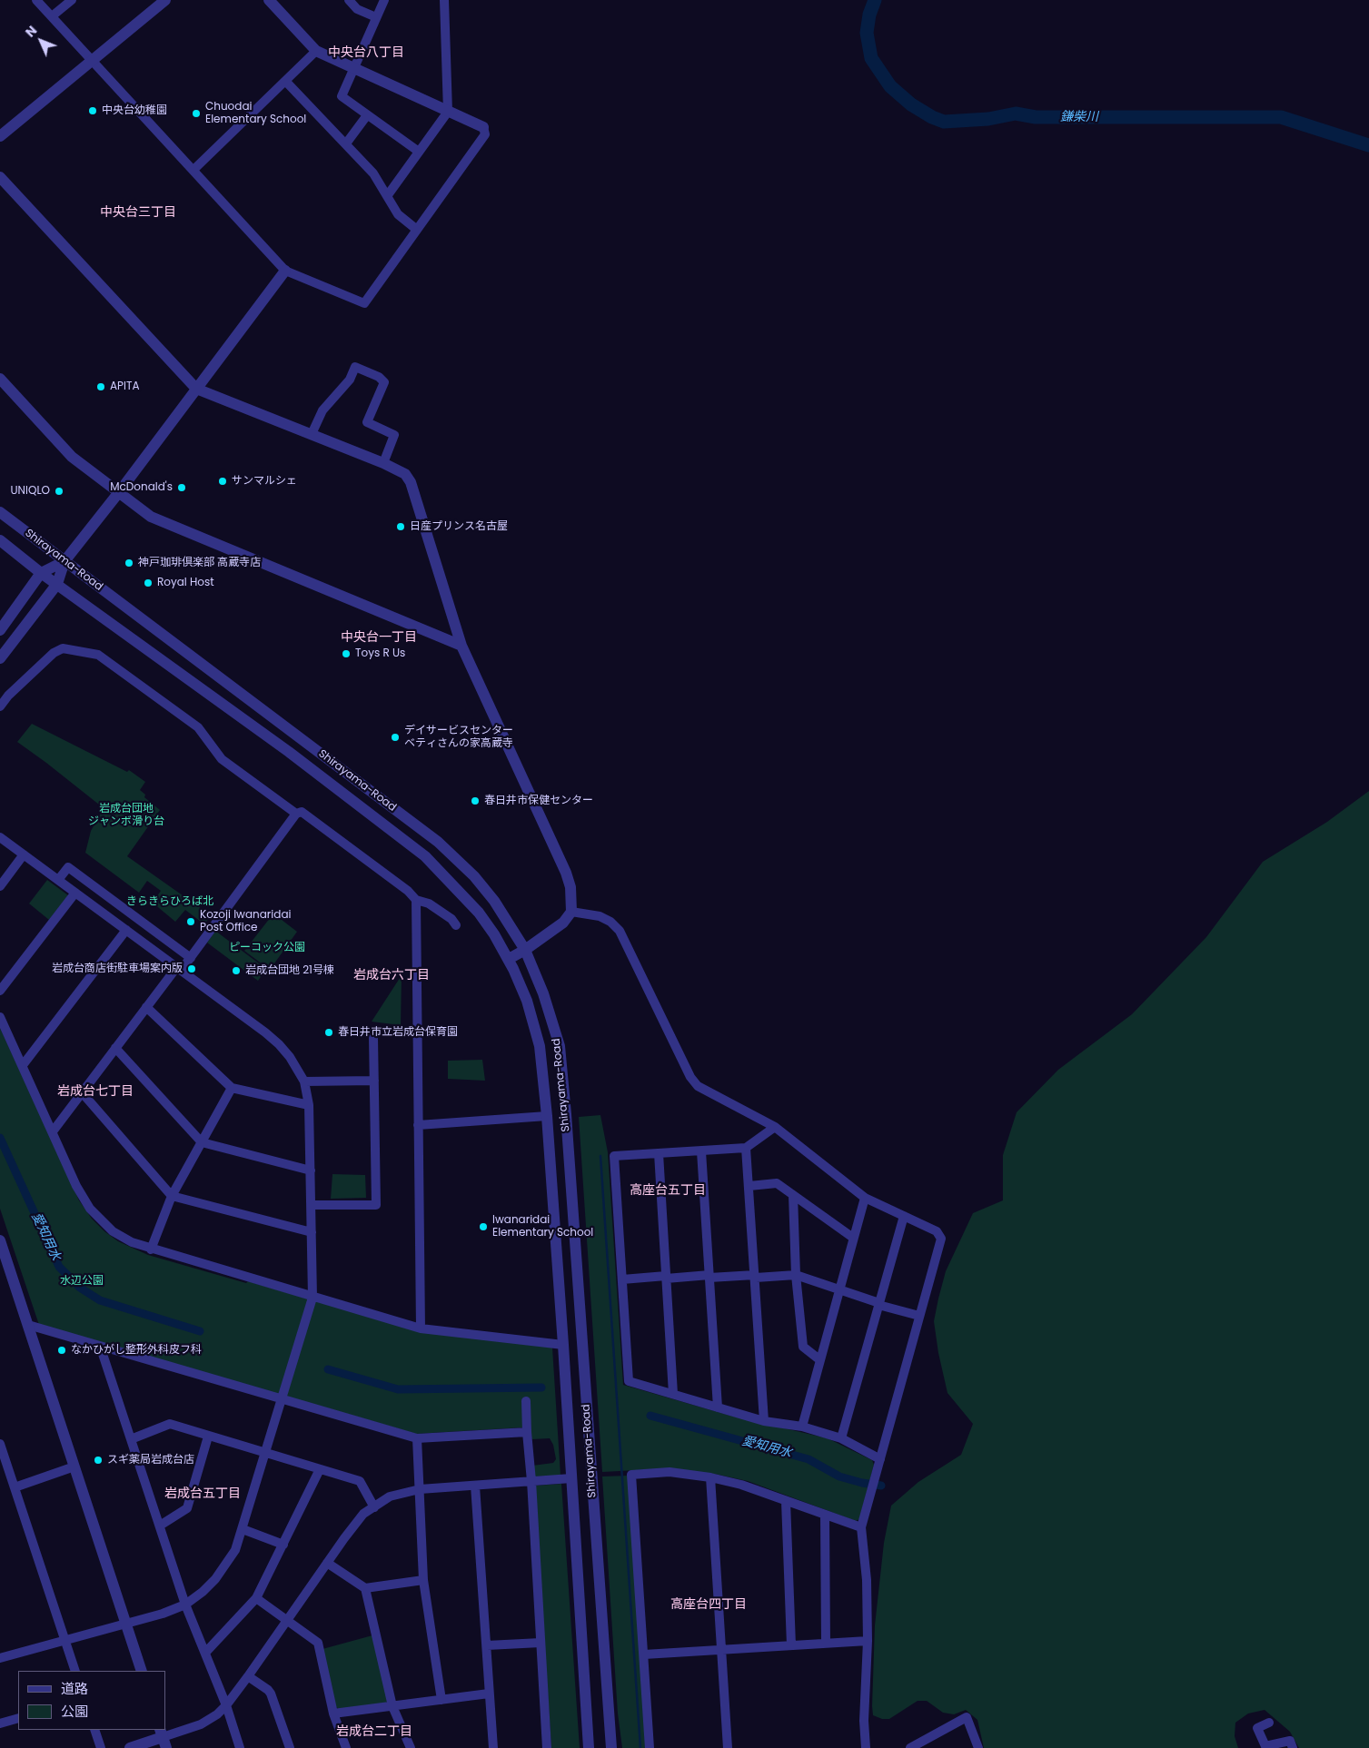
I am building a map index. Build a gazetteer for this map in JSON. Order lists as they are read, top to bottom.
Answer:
{
  "streets": {
    "street": ["Shirayama-Road"]
  },
  "districts": [
    "中央台八丁目",
    "中央台三丁目",
    "中央台一丁目",
    "岩成台六丁目",
    "岩成台七丁目",
    "高座台五丁目",
    "岩成台五丁目",
    "高座台四丁目",
    "岩成台二丁目"
  ],
  "water": ["鎌柴川", "愛知用水"],
  "parks": [
    "岩成台団地 ジャンボ滑り台",
    "きらきらひろば北",
    "ピーコック公園",
    "水辺公園"
  ],
  "places": [
    "中央台幼稚園",
    "Chuodai Elementary School",
    "APITA",
    "サンマルシェ",
    "McDonald's",
    "UNIQLO",
    "日産プリンス名古屋",
    "神戸珈琲倶楽部 高蔵寺店",
    "Royal Host",
    "Toys R Us",
    "デイサービスセンター ベティさんの家高蔵寺",
    "春日井市保健センター",
    "Kozoji Iwanaridai Post Office",
    "岩成台商店街駐車場案内版",
    "岩成台団地 21号棟",
    "春日井市立岩成台保育園",
    "Iwanaridai Elementary School",
    "なかひがし整形外科皮フ科",
    "スギ薬局岩成台店"
  ],
  "legend": ["道路", "公園"],
  "north": "top left"
}
